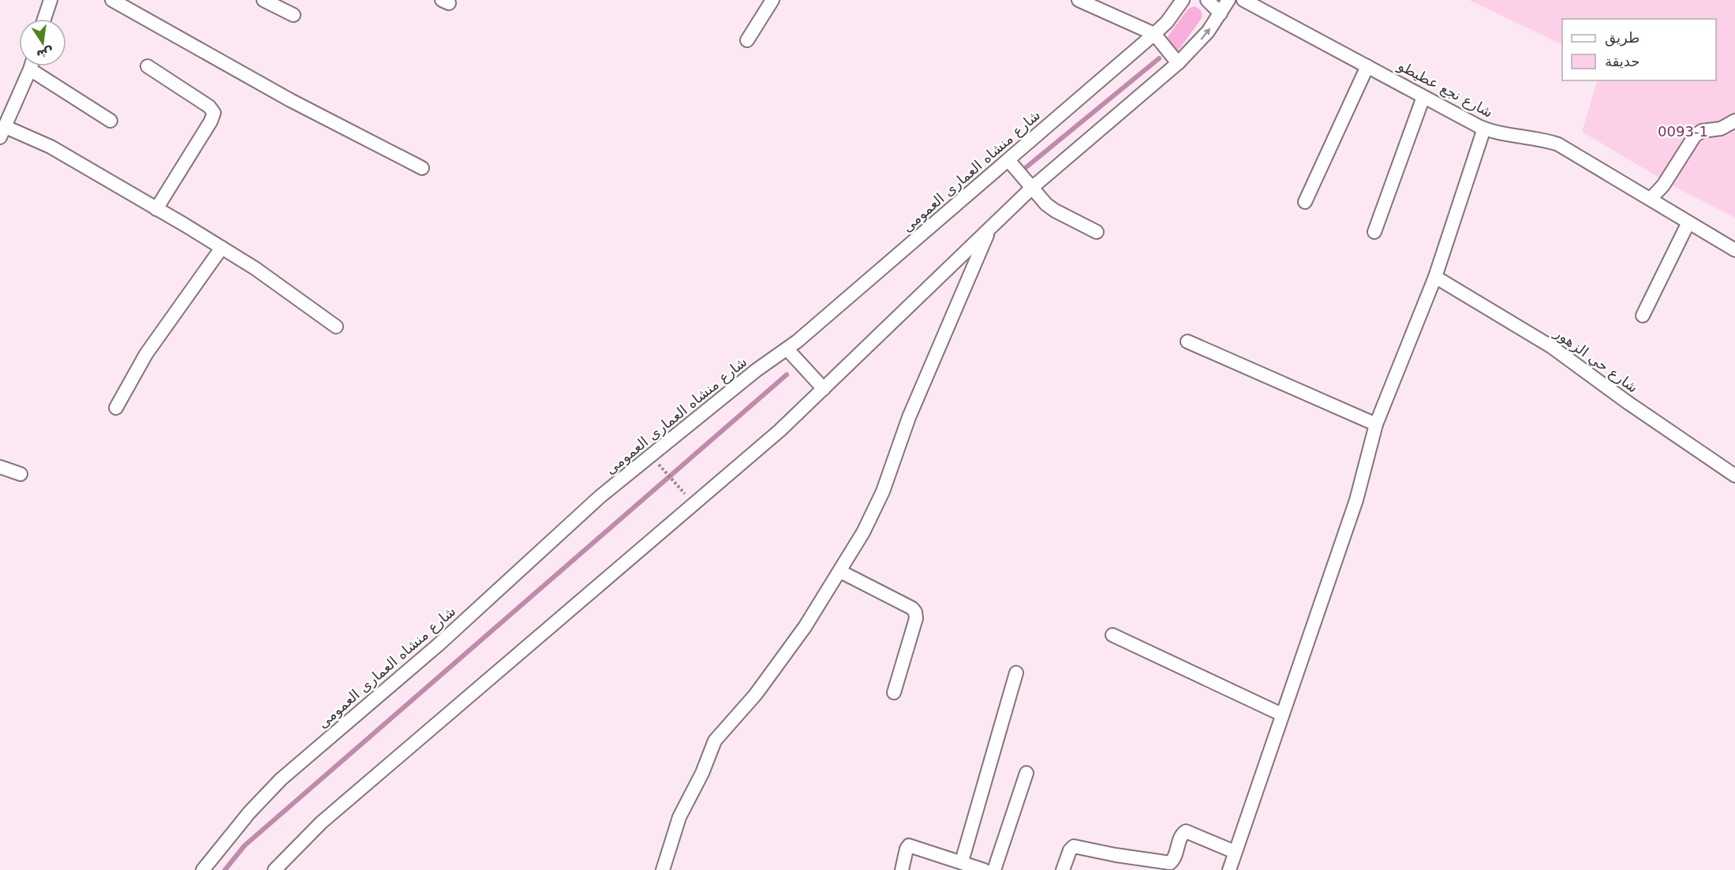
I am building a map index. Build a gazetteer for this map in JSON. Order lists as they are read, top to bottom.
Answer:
{
  "streets": {
    "street": ["شارع نجع عطيطو", "شارع منشاه العمارى العمومى", "شارع حي الزهور"]
  },
  "parks": ["0093-1"],
  "legend": ["طريق", "حديقة"],
  "north": "bottom"
}
